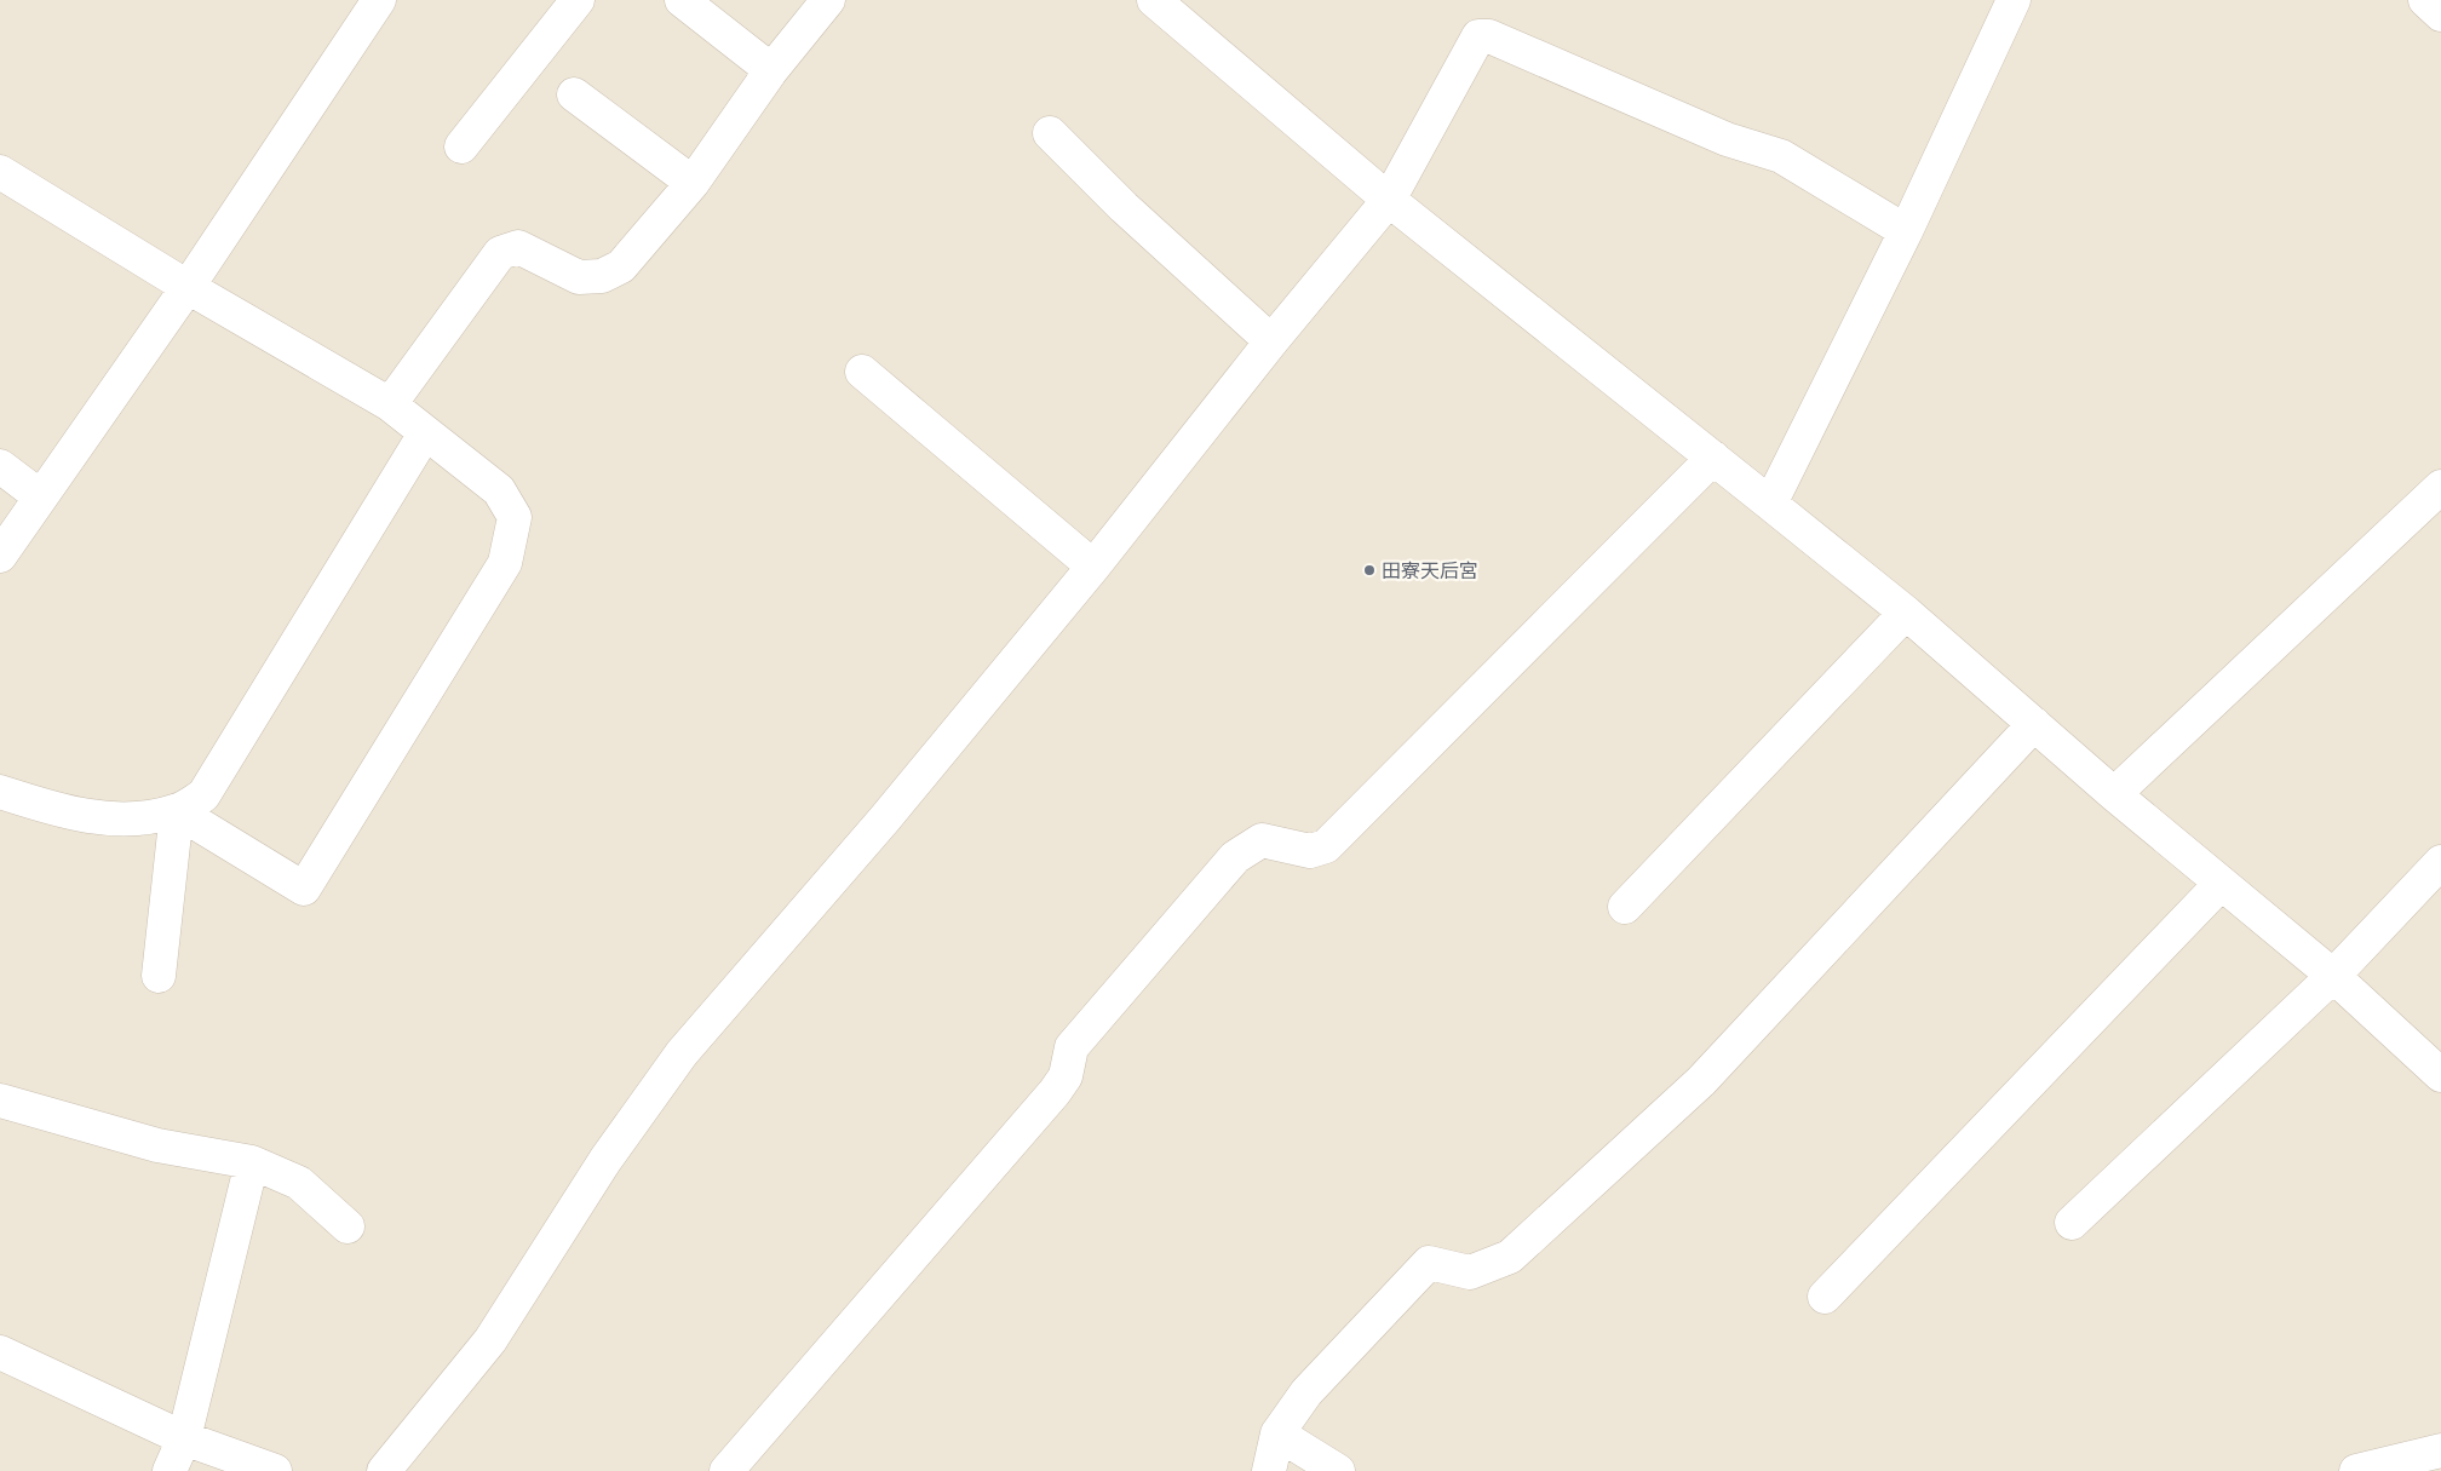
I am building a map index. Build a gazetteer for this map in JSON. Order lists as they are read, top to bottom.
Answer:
{
  "places": ["田寮天后宮"]
}
